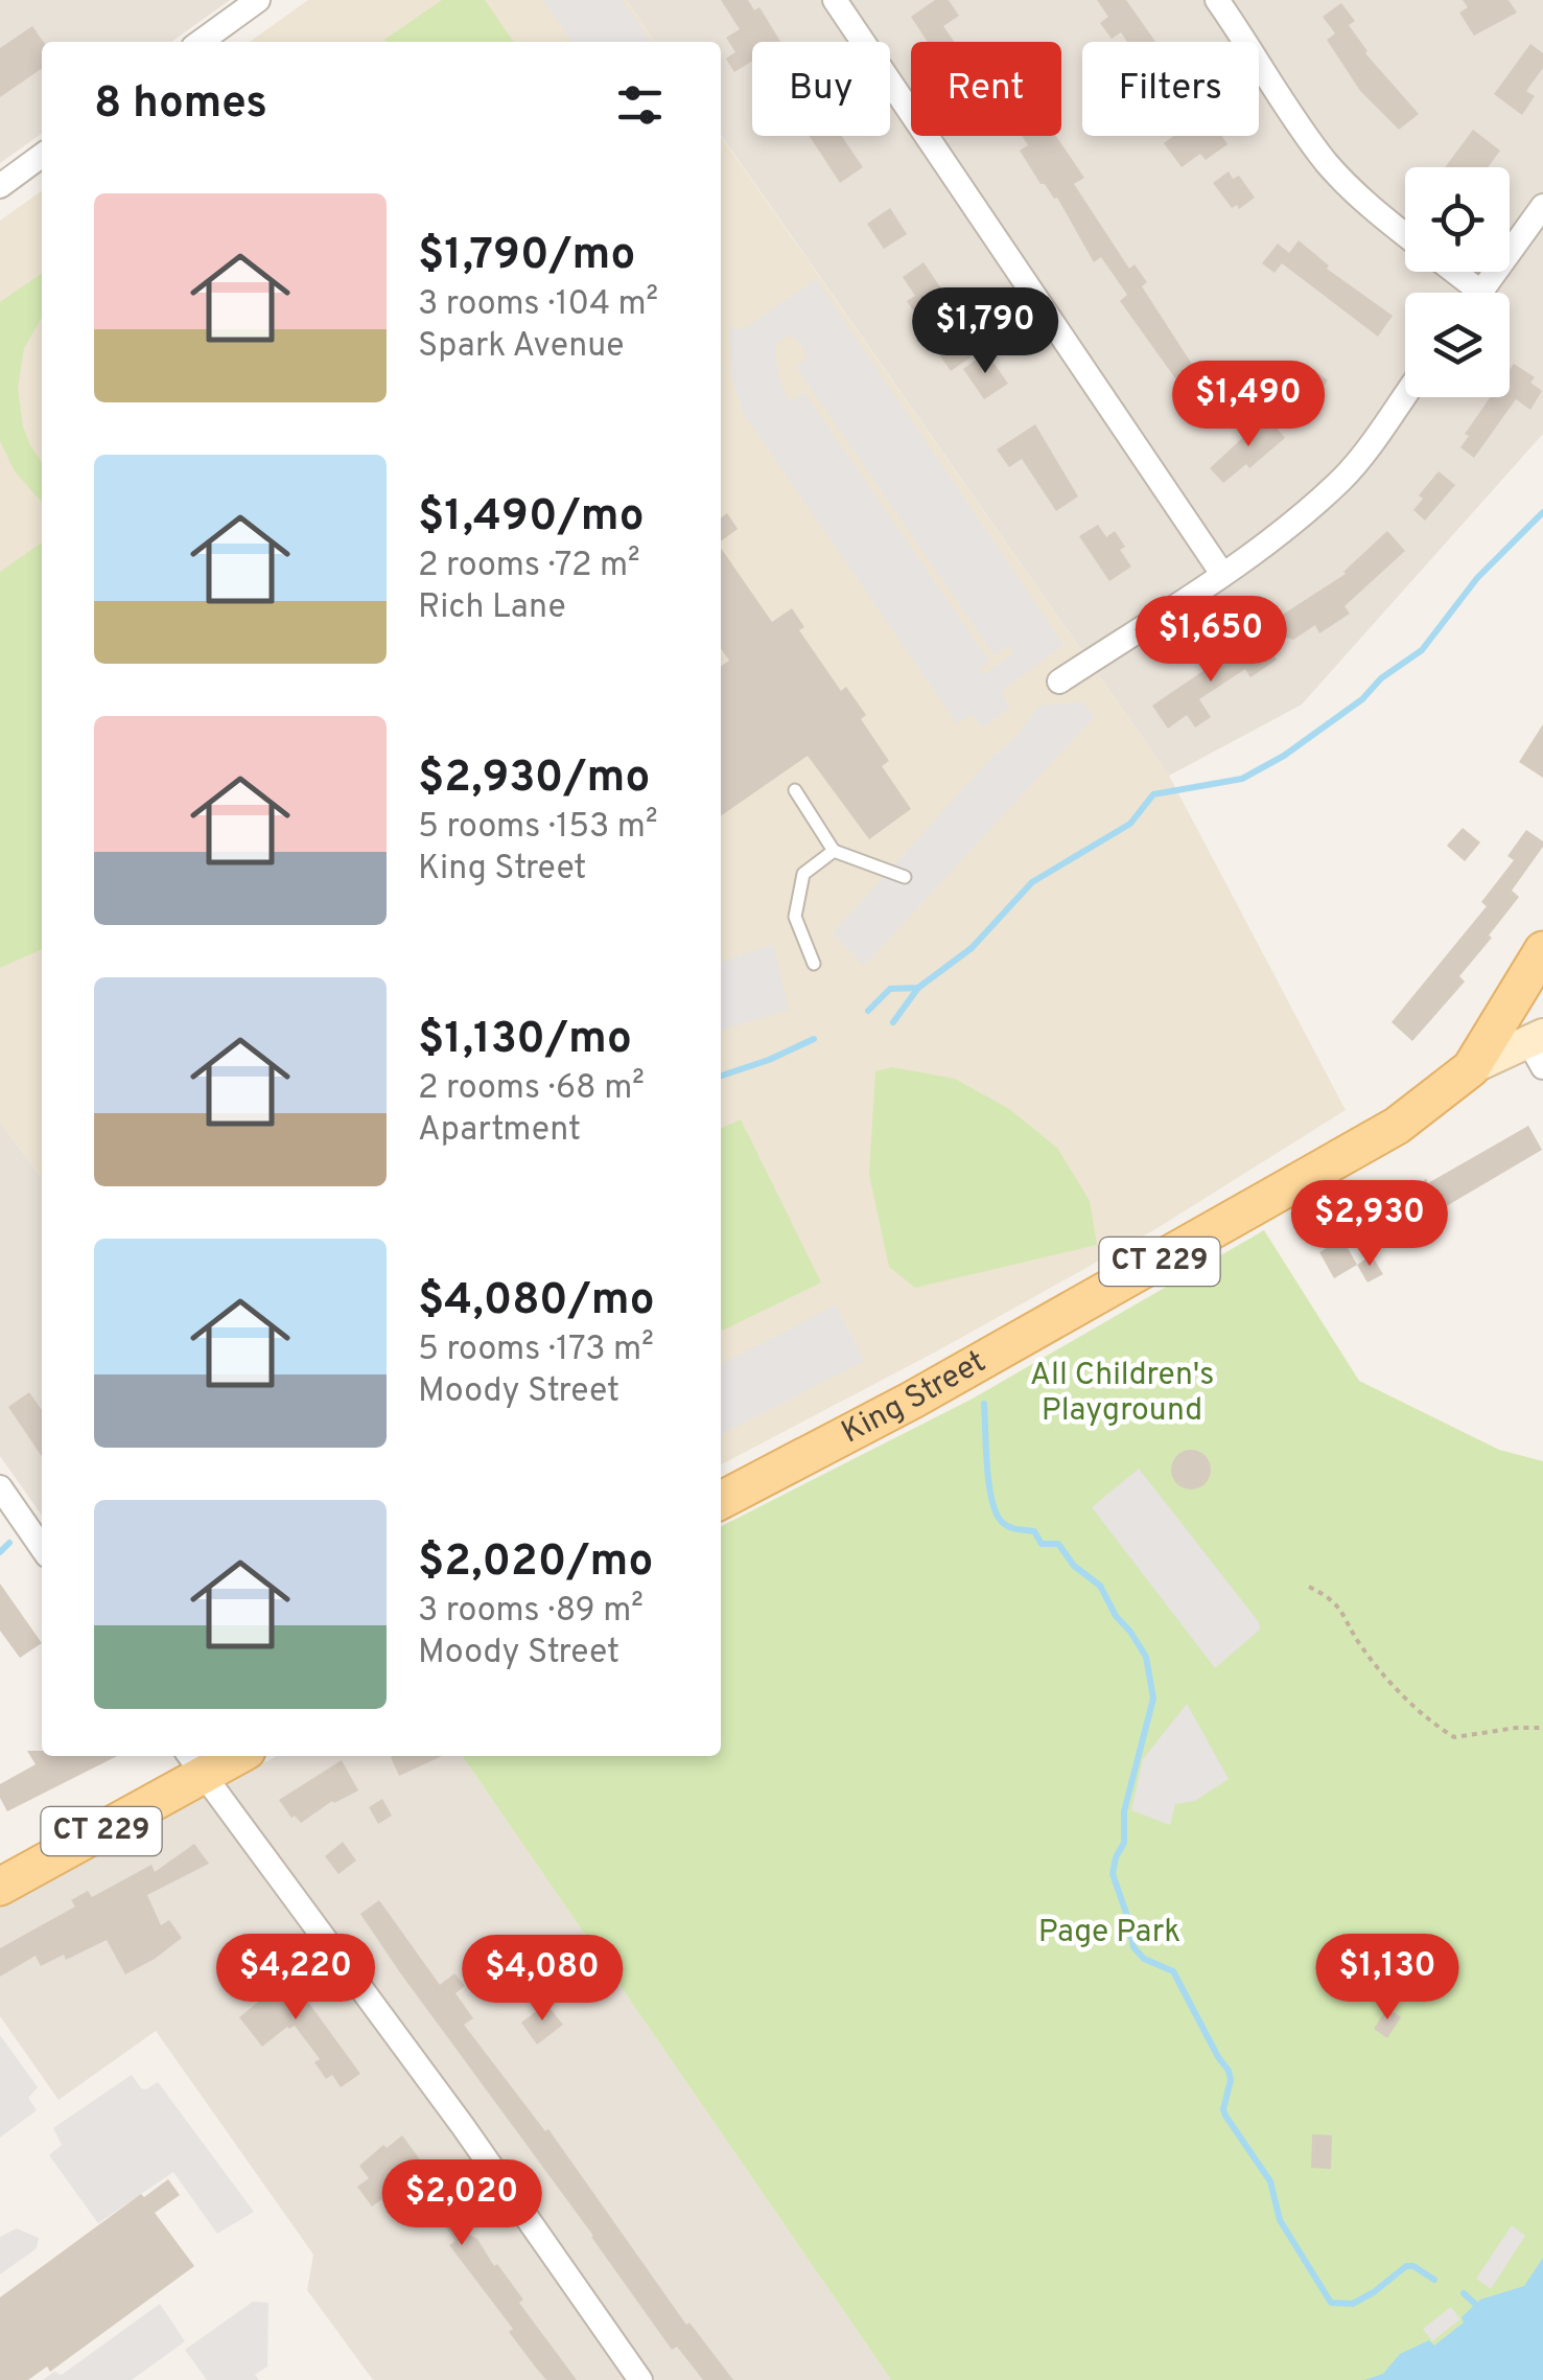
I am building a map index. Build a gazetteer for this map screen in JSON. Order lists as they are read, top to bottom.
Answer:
{
  "streets": {
    "main road": ["CT 229", "King Street"]
  },
  "parks": ["All Children's Playground", "Page Park"],
  "page": {
    "chip": ["Buy", "Rent", "Filters"],
    "heading": "8 homes",
    "list": [
      {
        "name": "$1,790/mo",
        "note": "3 rooms · 104 m² · Spark Avenue"
      },
      {
        "name": "$1,490/mo",
        "note": "2 rooms · 72 m² · Rich Lane"
      },
      {
        "name": "$2,930/mo",
        "note": "5 rooms · 153 m² · King Street"
      },
      {
        "name": "$1,130/mo",
        "note": "2 rooms · 68 m² · Apartment"
      },
      {
        "name": "$4,080/mo",
        "note": "5 rooms · 173 m² · Moody Street"
      },
      {
        "name": "$2,020/mo",
        "note": "3 rooms · 89 m² · Moody Street"
      }
    ],
    "price": [
      "$1,790",
      "$1,490",
      "$1,650",
      "$2,930",
      "$4,220",
      "$1,130",
      "$4,080",
      "$2,020"
    ]
  }
}
